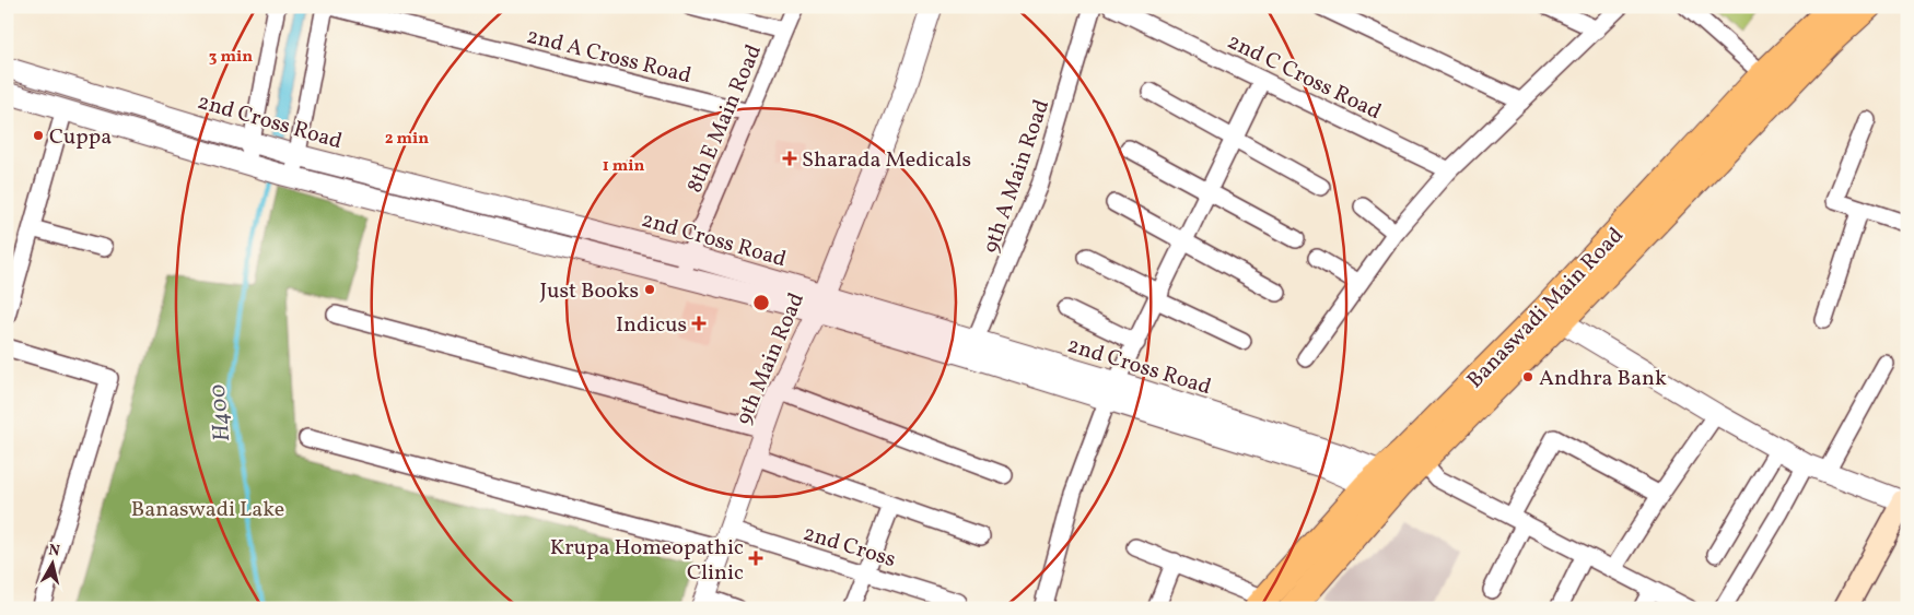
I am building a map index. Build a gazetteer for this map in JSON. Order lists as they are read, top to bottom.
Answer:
{
  "streets": {
    "main road": ["Banaswadi Main Road"],
    "street": [
      "2nd A Cross Road",
      "2nd C Cross Road",
      "8th E Main Road",
      "2nd Cross Road",
      "9th A Main Road",
      "9th Main Road",
      "2nd Cross"
    ]
  },
  "crossings": [
    ["2nd A Cross Road", "8th E Main Road"],
    ["8th E Main Road", "2nd Cross Road"],
    ["2nd Cross Road", "9th A Main Road"],
    ["2nd Cross Road", "Banaswadi Main Road"],
    ["2nd Cross Road", "9th Main Road"],
    ["9th Main Road", "2nd Cross"]
  ],
  "water": ["H400"],
  "parks": ["Banaswadi Lake"],
  "places": {
    "other": ["Cuppa", "Just Books", "Andhra Bank"],
    "health": ["Sharada Medicals", "Indicus", "Krupa Homeopathic Clinic"]
  },
  "north": "top",
  "rings": ["3 min", "2 min", "1 min"]
}
